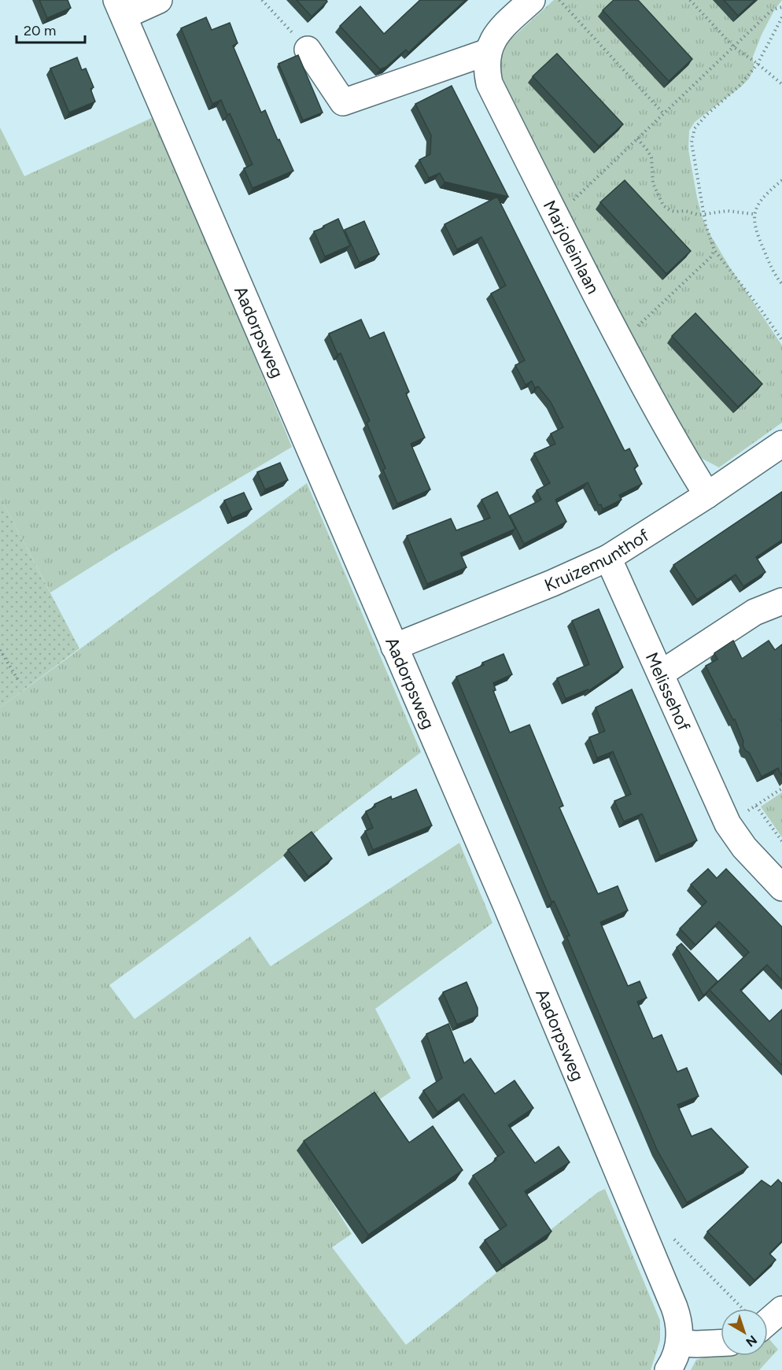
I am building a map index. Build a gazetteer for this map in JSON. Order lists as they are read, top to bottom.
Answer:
{
  "streets": {
    "street": [
      "Marjoleinlaan",
      "Aadorpsweg",
      "Kruizemunthof",
      "Melissehof"
    ]
  },
  "crossings": [
    ["Marjoleinlaan", "Kruizemunthof"],
    ["Aadorpsweg", "Kruizemunthof"],
    ["Kruizemunthof", "Melissehof"]
  ],
  "scale_bar": "20 m",
  "north": "bottom right"
}
